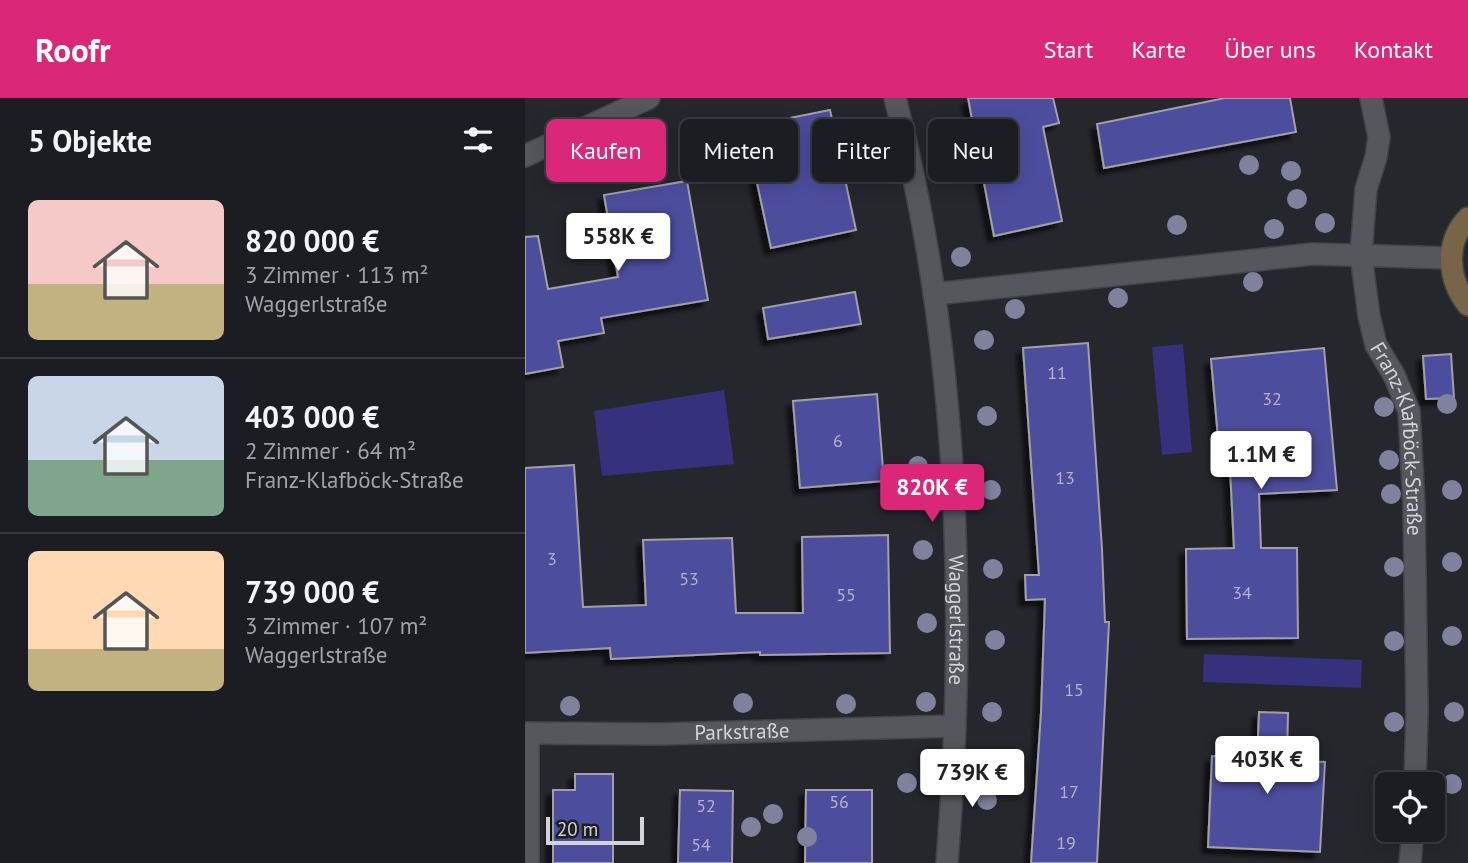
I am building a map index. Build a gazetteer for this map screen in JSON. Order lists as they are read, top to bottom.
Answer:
{
  "streets": {
    "street": ["Franz-Klafböck-Straße", "Waggerlstraße", "Parkstraße"]
  },
  "crossings": [
    ["Waggerlstraße", "Parkstraße"]
  ],
  "house_numbers": [
    "11",
    "32",
    "6",
    "13",
    "3",
    "53",
    "34",
    "55",
    "15",
    "17",
    "56",
    "52",
    "19",
    "54"
  ],
  "scale_bar": "20 m",
  "page": {
    "header": "Roofr",
    "nav": [
      "Start",
      "Karte",
      "Über uns",
      "Kontakt"
    ],
    "heading": "5 Objekte",
    "chip": [
      "Kaufen",
      "Mieten",
      "Filter",
      "Neu"
    ],
    "list": [
      {
        "name": "820 000 €",
        "note": "3 Zimmer · 113 m² · Waggerlstraße"
      },
      {
        "name": "403 000 €",
        "note": "2 Zimmer · 64 m² · Franz-Klafböck-Straße"
      },
      {
        "name": "739 000 €",
        "note": "3 Zimmer · 107 m² · Waggerlstraße"
      }
    ],
    "price": [
      "558K €",
      "1.1M €",
      "820K €",
      "403K €",
      "739K €"
    ],
    "scale": "20 m"
  }
}
